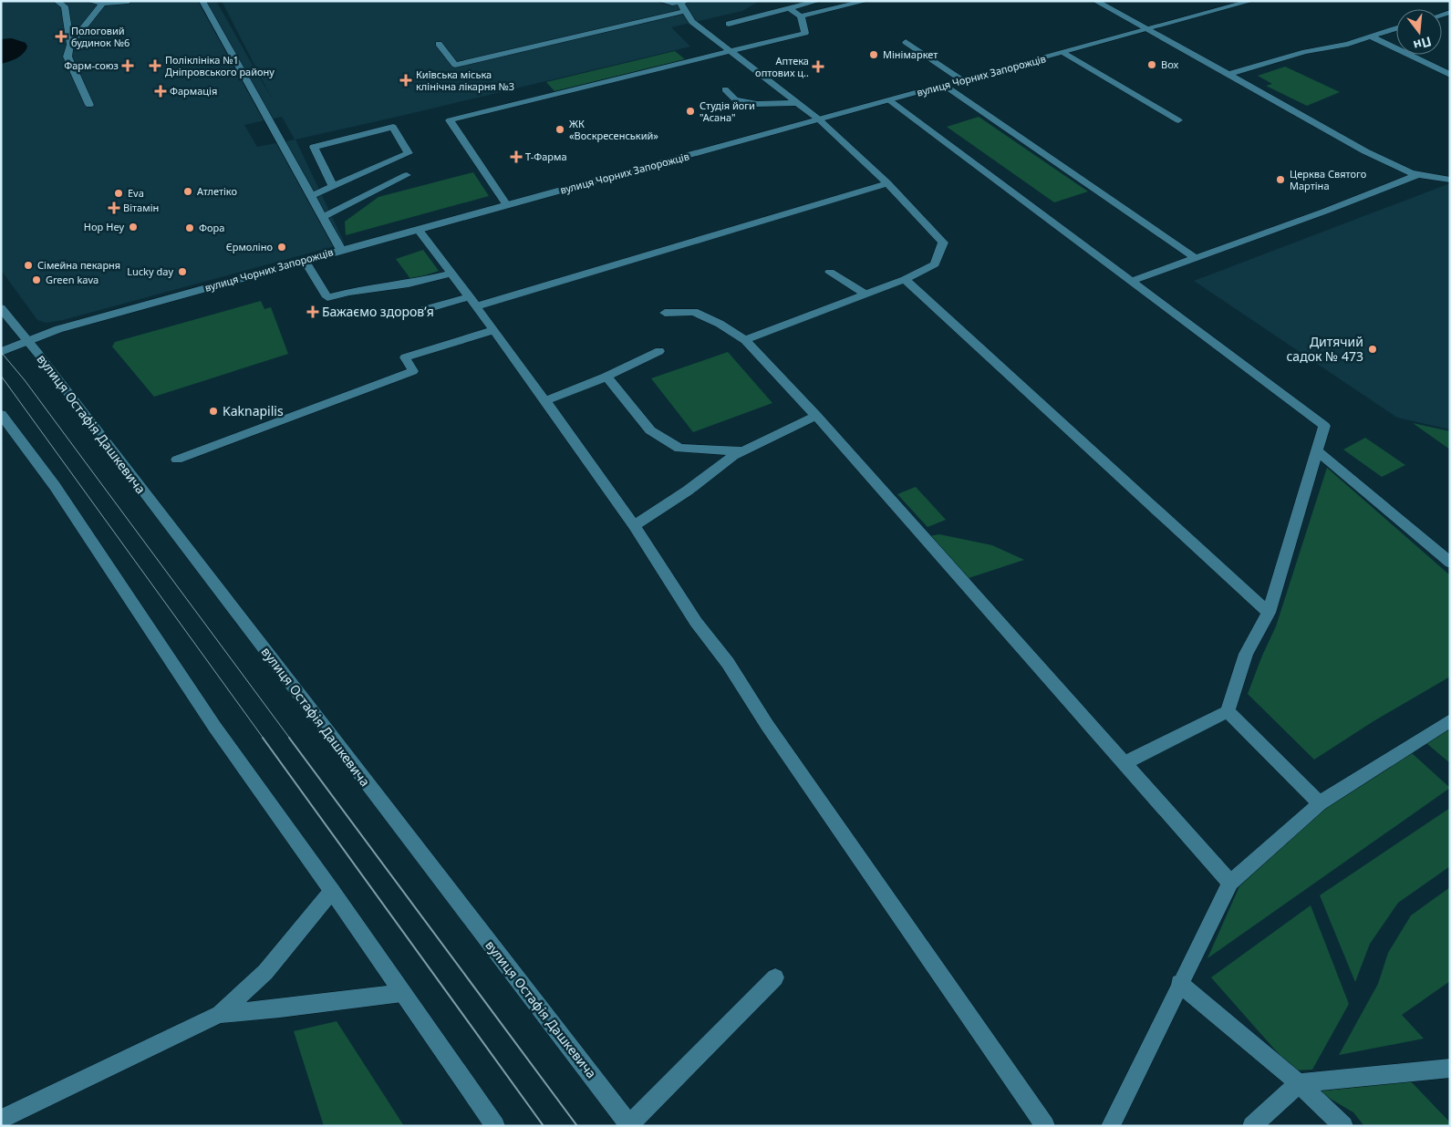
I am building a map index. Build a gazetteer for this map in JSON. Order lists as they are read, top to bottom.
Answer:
{
  "streets": {
    "street": ["вулиця Чорних Запорожців", "вулиця Остафія Дашкевича"]
  },
  "crossings": [
    ["вулиця Чорних Запорожців", "вулиця Остафія Дашкевича"]
  ],
  "places": {
    "health": [
      "Пологовий будинок №6",
      "Фарм-союз",
      "Поліклініка №1 Дніпровського району",
      "Аптека оптових ц‥",
      "Київська міська клінічна лікарня №3",
      "Фармація",
      "Т-Фарма",
      "Вітамін",
      "Бажаємо здоровʼя"
    ],
    "other": [
      "Мінімаркет",
      "Box",
      "Студія йоги \"Асана\"",
      "ЖК «Воскресенський»",
      "Церква Святого Мартіна",
      "Атлетіко",
      "Eva",
      "Hop Hey",
      "Фора",
      "Єрмоліно",
      "Сімейна пекарня",
      "Lucky day",
      "Green kava",
      "Дитячий садок № 473",
      "Kaknapilis"
    ]
  },
  "north": "bottom"
}
